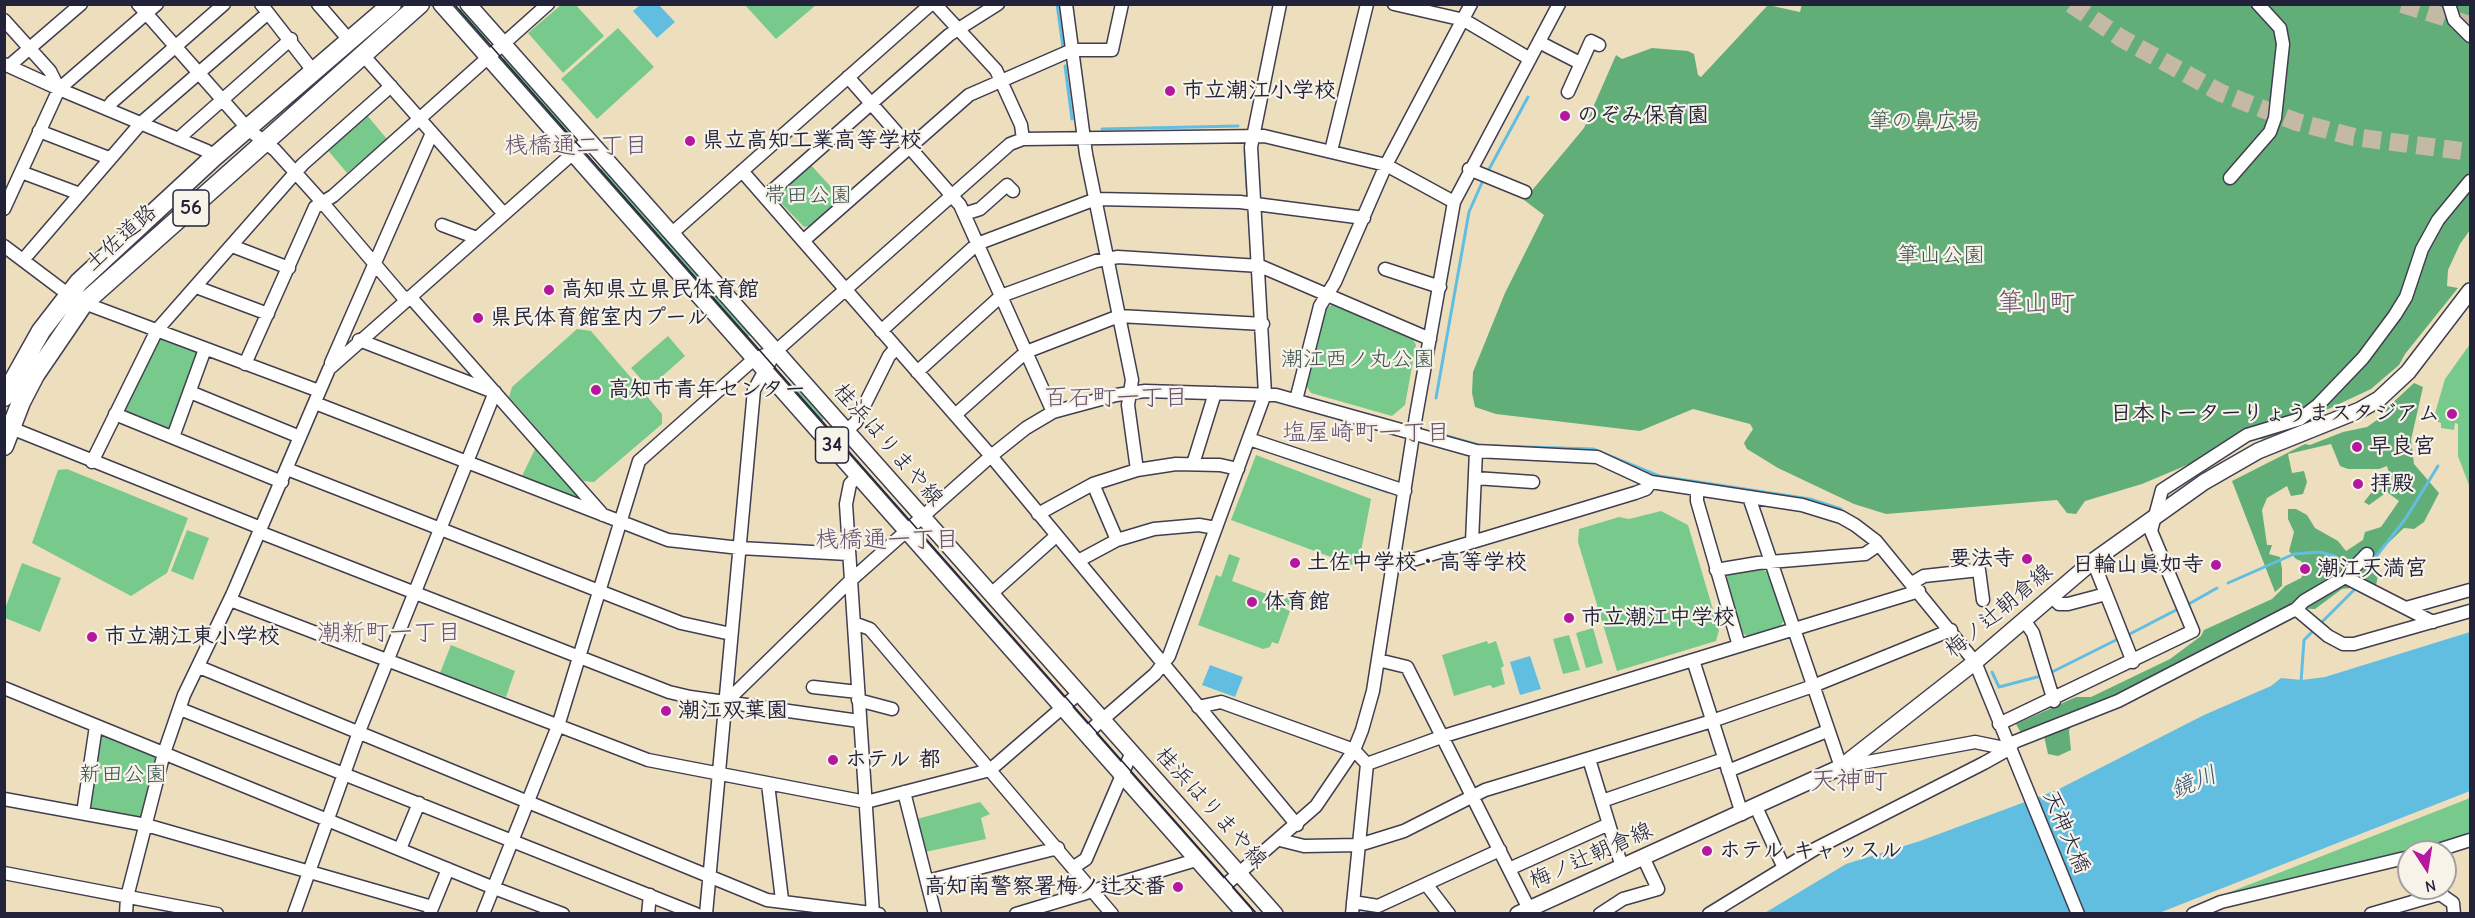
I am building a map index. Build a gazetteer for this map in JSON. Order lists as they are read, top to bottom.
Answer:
{
  "streets": {
    "highway": ["56", "土佐道路"],
    "main road": ["34", "桂浜はりまや線", "梅ノ辻朝倉線"],
    "street": ["天神大橋"]
  },
  "crossings": [
    ["桂浜はりまや線", "天神大橋"],
    ["梅ノ辻朝倉線", "天神大橋"]
  ],
  "districts": [
    "桟橋通二丁目",
    "筆山町",
    "百石町一丁目",
    "塩屋崎町一丁目",
    "桟橋通一丁目",
    "潮新町一丁目",
    "天神町"
  ],
  "water": ["鏡川"],
  "parks": [
    "筆の鼻広場",
    "帯田公園",
    "筆山公園",
    "潮江西ノ丸公園",
    "新田公園"
  ],
  "places": [
    "市立潮江小学校",
    "のぞみ保育園",
    "県立高知工業高等学校",
    "高知県立県民体育館",
    "県民体育館室内プール",
    "高知市青年センター",
    "日本トーターりょうまスタジアム",
    "早良宮",
    "拝殿",
    "要法寺",
    "土佐中学校・高等学校",
    "日輪山眞如寺",
    "潮江天満宮",
    "体育館",
    "市立潮江中学校",
    "市立潮江東小学校",
    "潮江双葉園",
    "ホテル 都",
    "ホテル キャッスル",
    "高知南警察署梅ノ辻交番"
  ],
  "north": "bottom"
}
